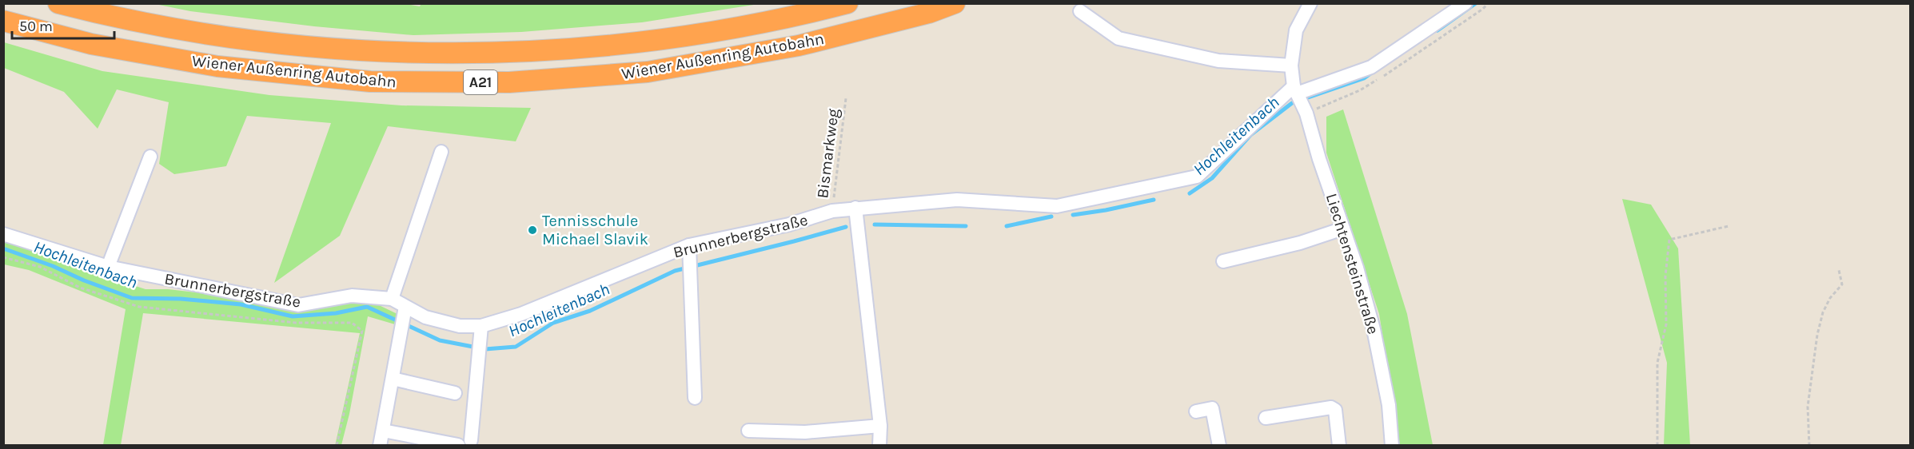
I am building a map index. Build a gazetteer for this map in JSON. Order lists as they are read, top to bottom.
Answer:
{
  "streets": {
    "highway": ["Wiener Außenring Autobahn", "A21"],
    "street": ["Brunnerbergstraße", "Liechtensteinstraße"],
    "path": ["Bismarkweg"]
  },
  "crossings": [
    ["Bismarkweg", "Brunnerbergstraße"],
    ["Brunnerbergstraße", "Liechtensteinstraße"]
  ],
  "water": ["Hochleitenbach"],
  "places": ["Tennisschule Michael Slavik"],
  "scale_bar": "50 m"
}
